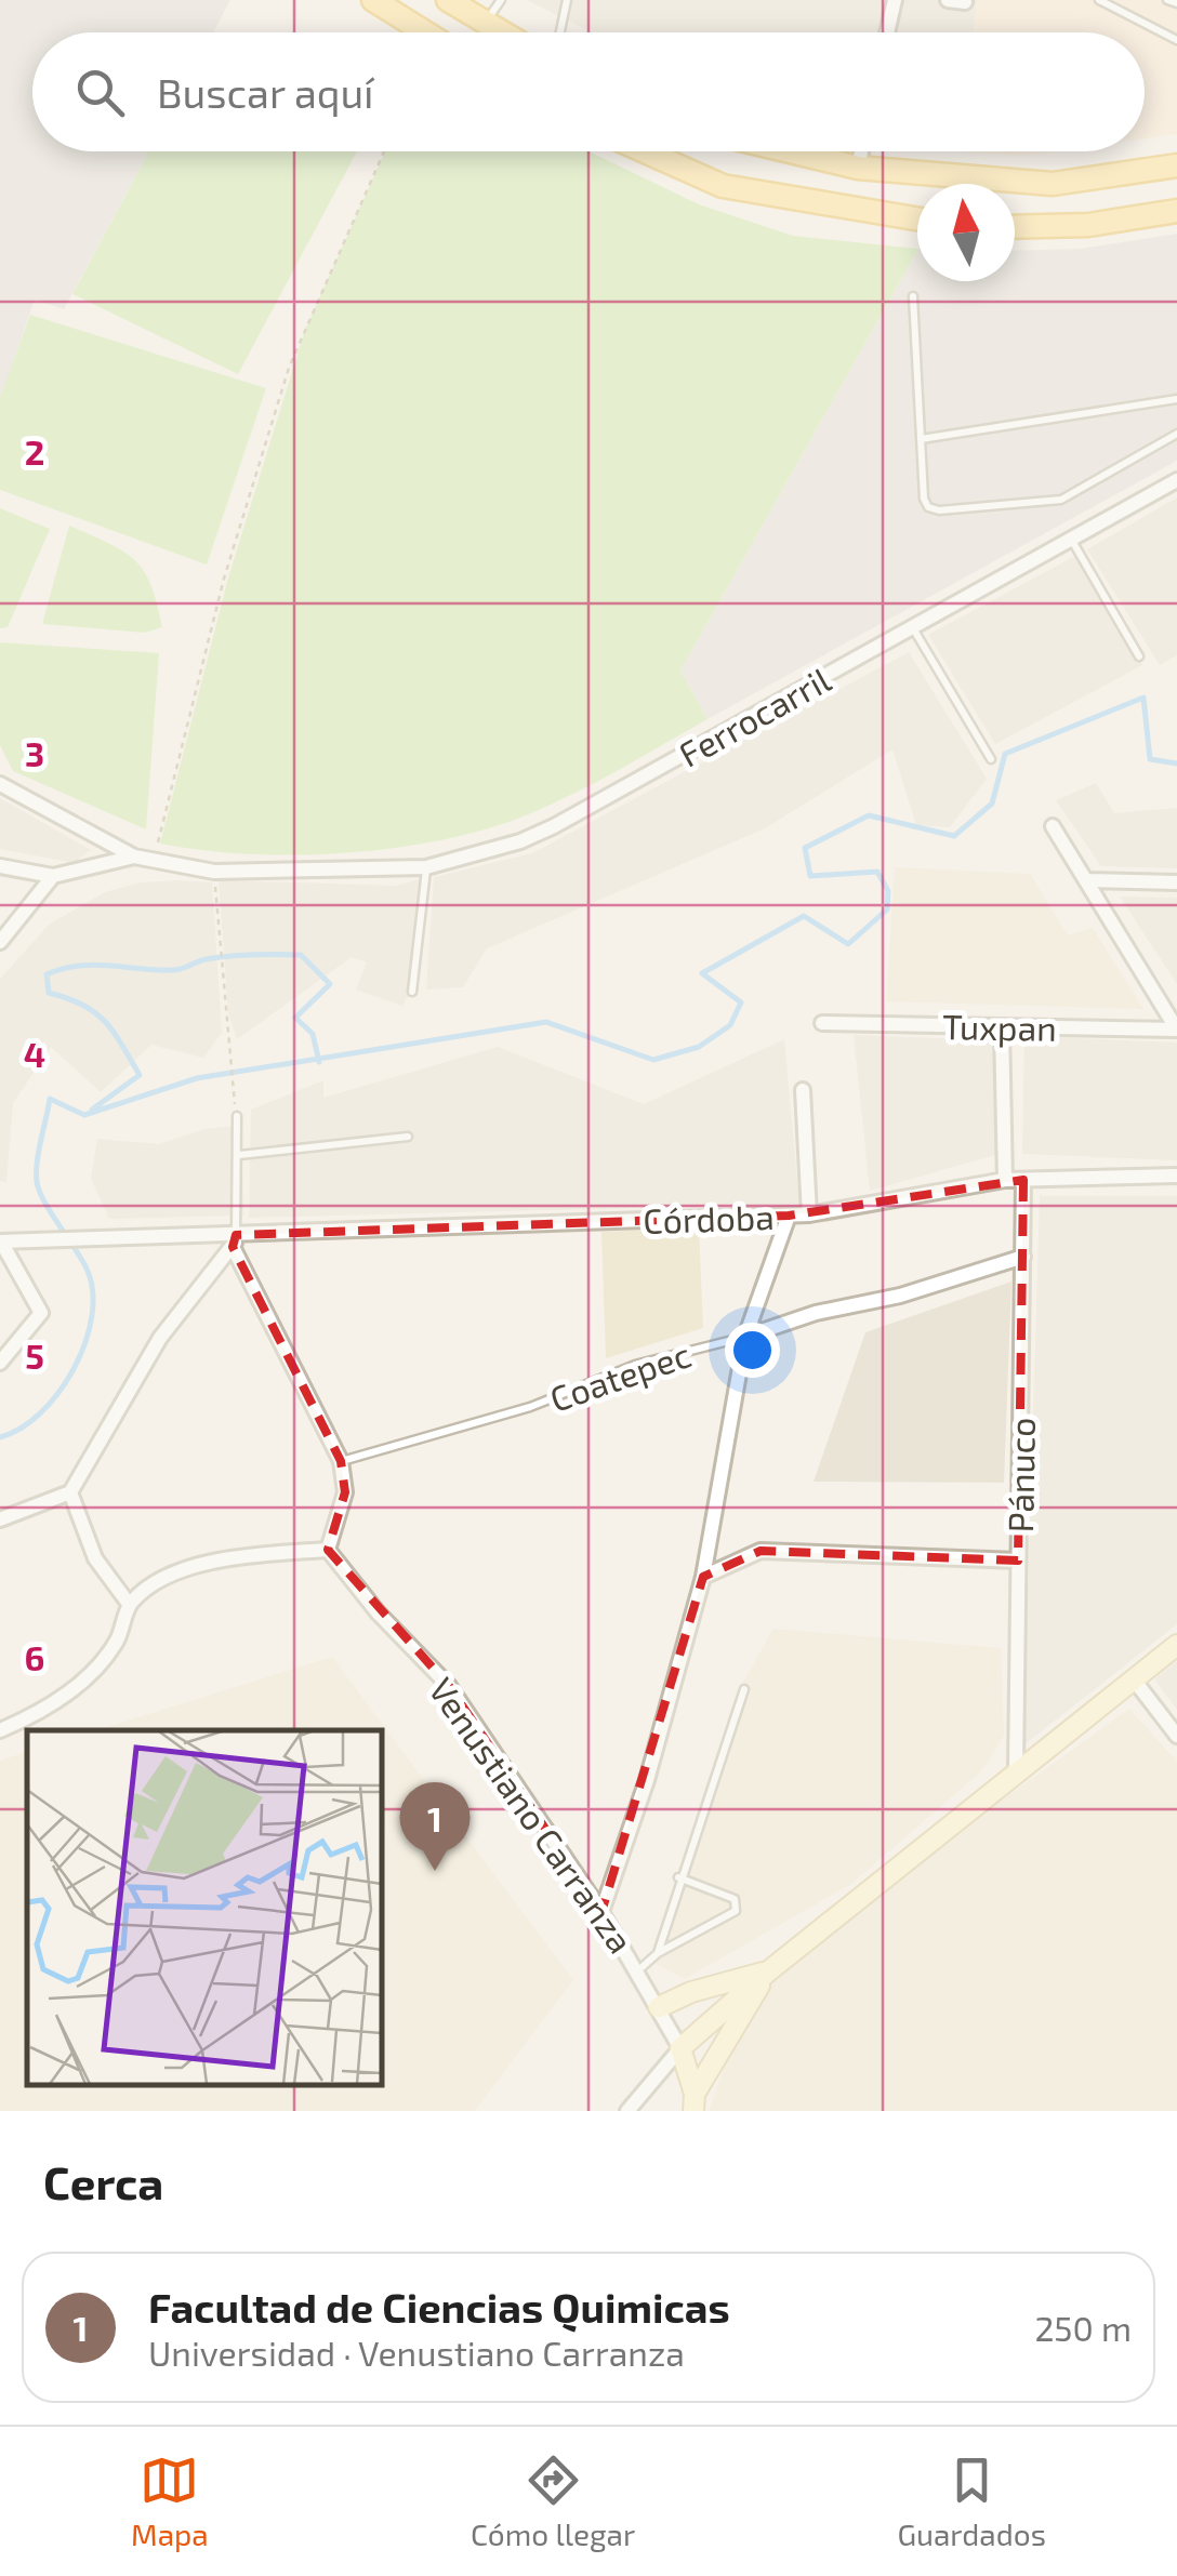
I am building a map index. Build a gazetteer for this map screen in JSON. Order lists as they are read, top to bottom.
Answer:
{
  "streets": {
    "main road": ["Venustiano Carranza"],
    "street": [
      "Ferrocarril",
      "Tuxpan",
      "Córdoba",
      "Coatepec",
      "Pánuco"
    ]
  },
  "crossings": [
    ["Córdoba", "Pánuco"],
    ["Coatepec", "Pánuco"],
    ["Pánuco", "Venustiano Carranza"]
  ],
  "north": "top",
  "page": {
    "search": "Buscar aquí",
    "pins": "1",
    "heading": "Cerca",
    "list": [
      {
        "mark": "1",
        "name": "Facultad de Ciencias Quimicas",
        "note": "Universidad · Venustiano Carranza",
        "value": "250 m"
      }
    ],
    "nav": ["Mapa", "Cómo llegar", "Guardados"]
  },
  "grid": {
    "rows": [
      "2",
      "3",
      "4",
      "5",
      "6"
    ]
  }
}
